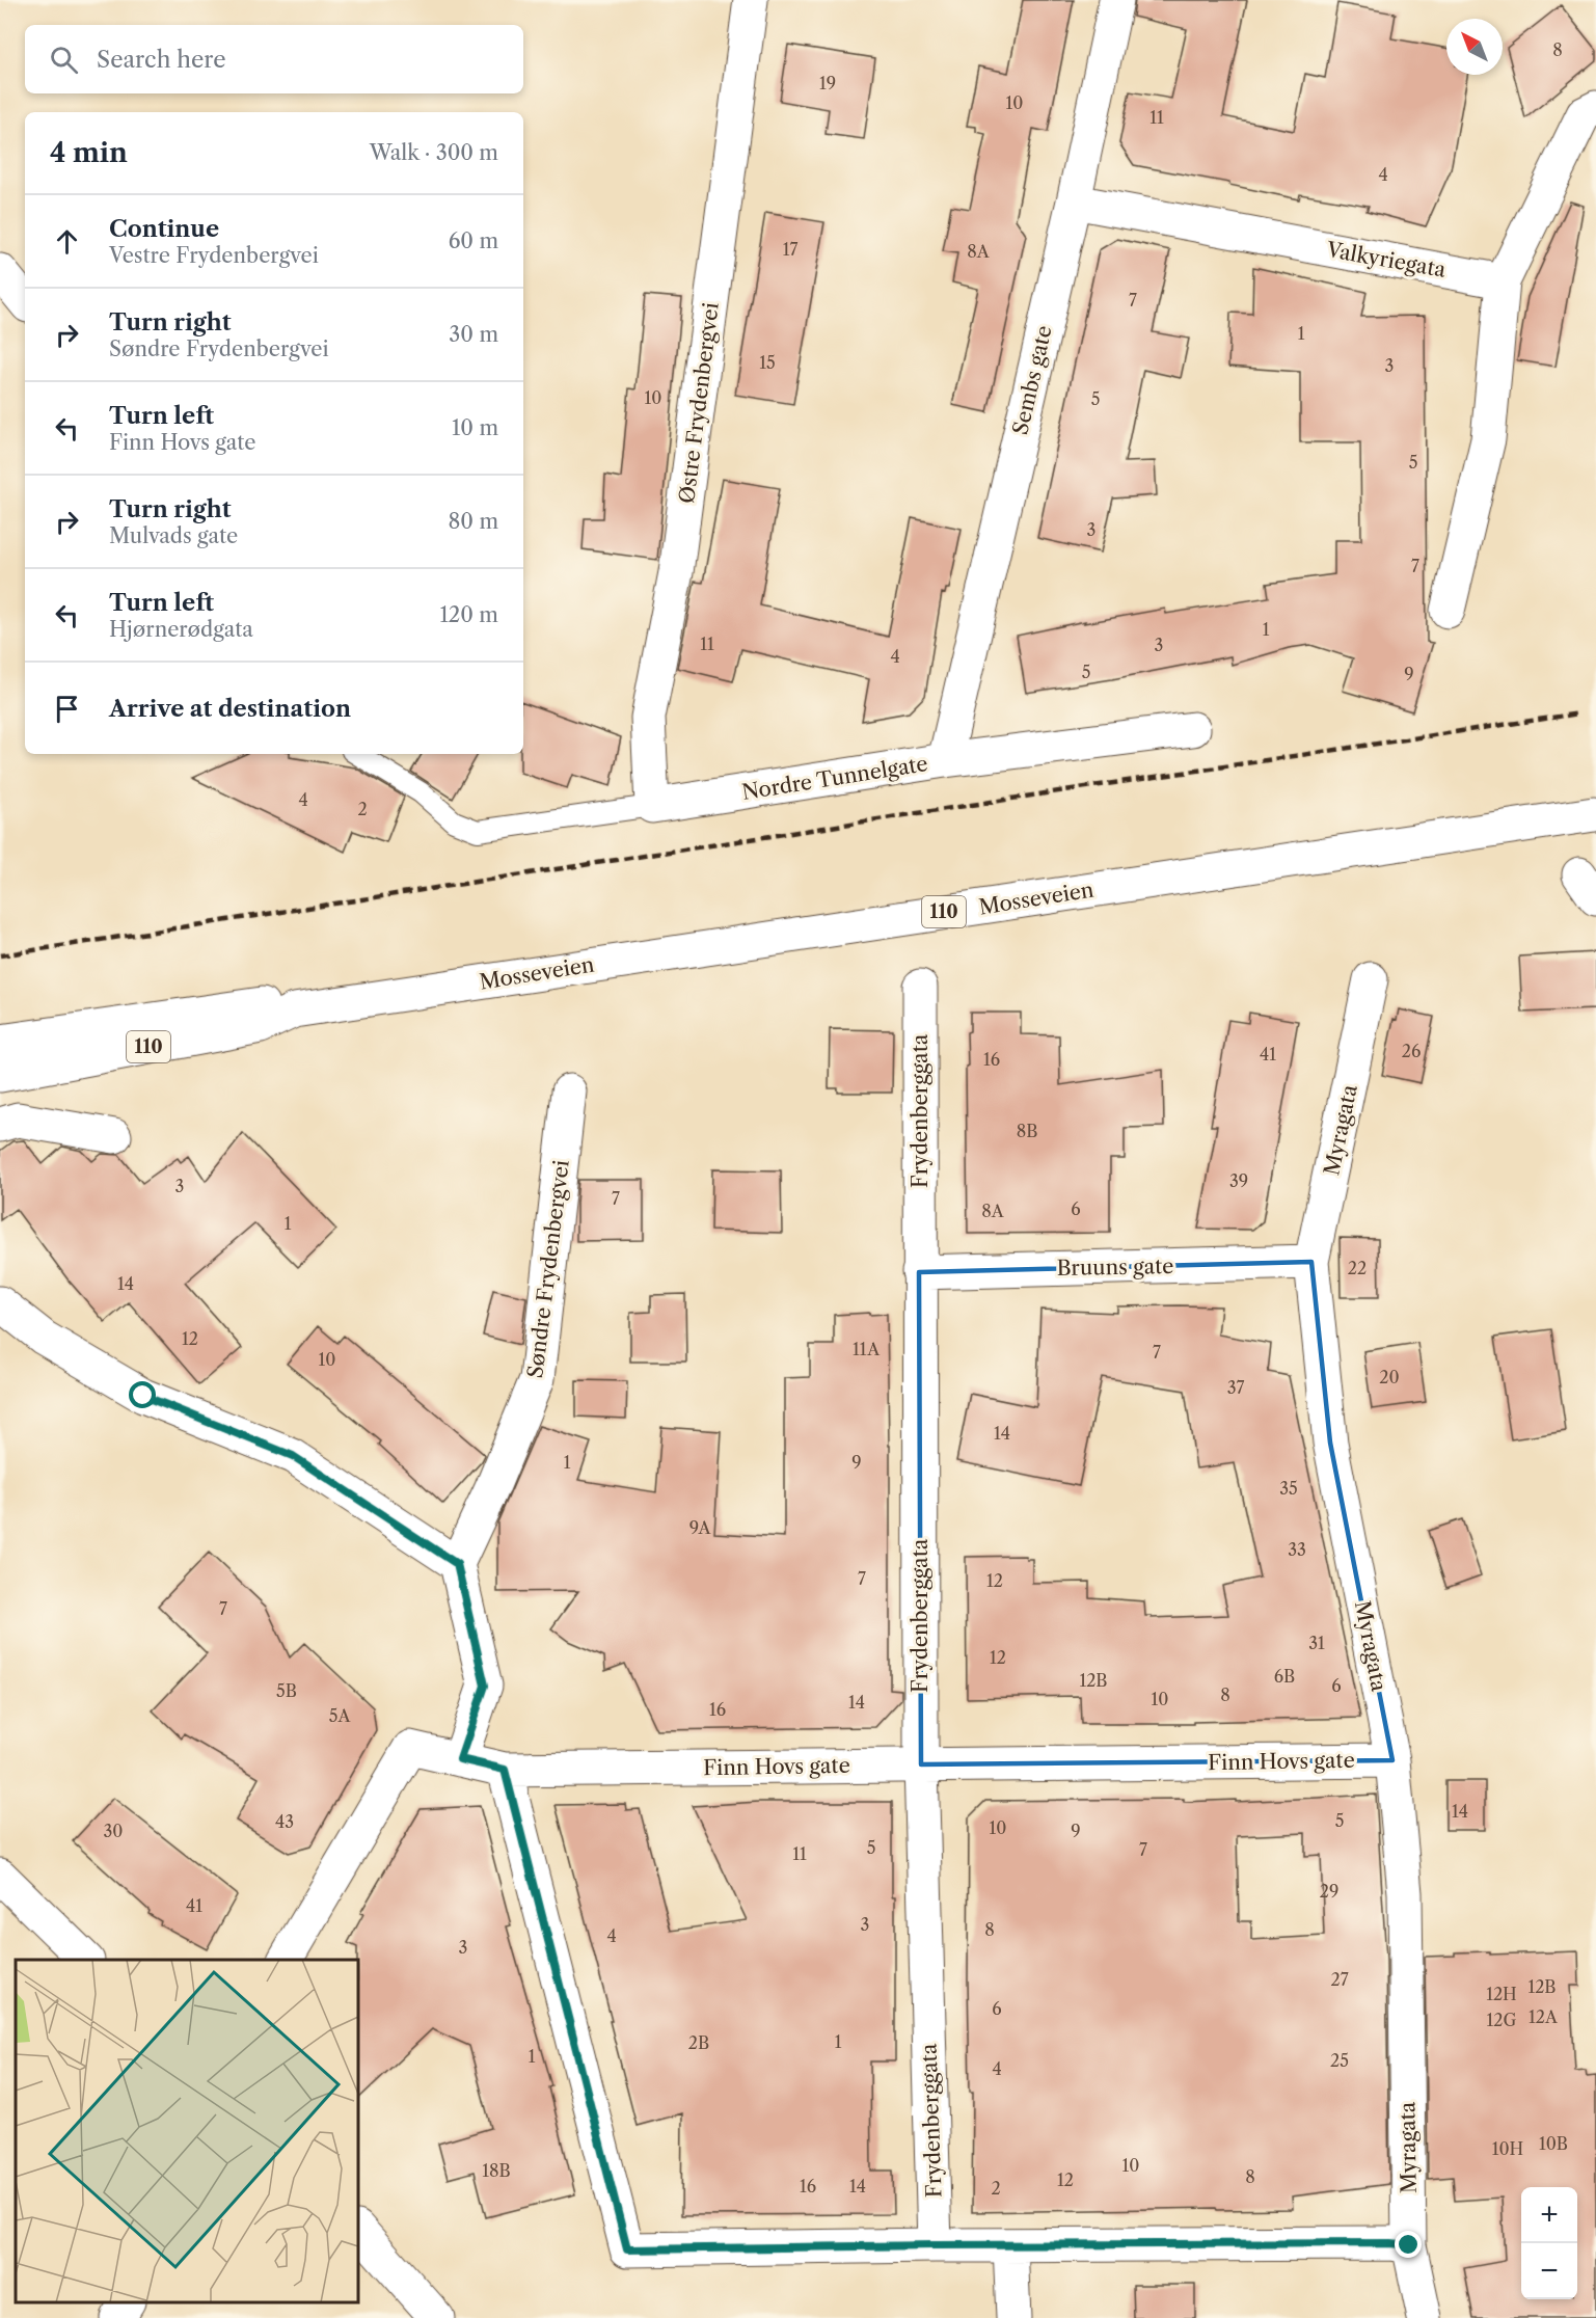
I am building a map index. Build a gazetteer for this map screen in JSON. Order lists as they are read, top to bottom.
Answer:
{
  "streets": {
    "main road": [
      "Valkyriegata",
      "Sembs gate",
      "Østre Frydenbergvei",
      "Nordre Tunnelgate",
      "Mosseveien",
      "110",
      "Frydenberggata",
      "Myragata",
      "Bruuns gate",
      "Søndre Frydenbergvei",
      "Finn Hovs gate"
    ]
  },
  "crossings": [
    ["Valkyriegata", "Sembs gate"],
    ["Sembs gate", "Nordre Tunnelgate"],
    ["Østre Frydenbergvei", "Nordre Tunnelgate"],
    ["Frydenberggata", "Bruuns gate"],
    ["Frydenberggata", "Finn Hovs gate"],
    ["Myragata", "Bruuns gate"],
    ["Myragata", "Finn Hovs gate"]
  ],
  "house_numbers": [
    "8",
    "19",
    "10",
    "11",
    "4",
    "17",
    "8A",
    "7",
    "1",
    "15",
    "3",
    "10",
    "5",
    "5",
    "3",
    "7",
    "1",
    "11",
    "3",
    "4",
    "5",
    "9",
    "4",
    "2",
    "26",
    "41",
    "16",
    "8B",
    "39",
    "3",
    "7",
    "6",
    "8A",
    "1",
    "22",
    "14",
    "12",
    "11A",
    "7",
    "10",
    "20",
    "37",
    "14",
    "1",
    "9",
    "35",
    "9A",
    "33",
    "7",
    "12",
    "7",
    "31",
    "12",
    "6B",
    "12B",
    "6",
    "5B",
    "8",
    "10",
    "14",
    "16",
    "5A",
    "14",
    "5",
    "43",
    "10",
    "30",
    "9",
    "5",
    "7",
    "11",
    "29",
    "41",
    "3",
    "8",
    "4",
    "3",
    "27",
    "12B",
    "12H",
    "6",
    "12A",
    "12G",
    "1",
    "2B",
    "1",
    "25",
    "4",
    "10B",
    "10H",
    "10",
    "18B",
    "8",
    "12",
    "16",
    "14",
    "2"
  ],
  "north": "top left",
  "page": {
    "search": "Search here",
    "heading": ["4 min", "Walk · 300 m"],
    "list": [
      ["Continue", "Vestre Frydenbergvei", "60 m"],
      ["Turn right", "Søndre Frydenbergvei", "30 m"],
      ["Turn left", "Finn Hovs gate", "10 m"],
      ["Turn right", "Mulvads gate", "80 m"],
      ["Turn left", "Hjørnerødgata", "120 m"],
      "Arrive at destination"
    ],
    "map_buttons": ["+", "−"]
  }
}
